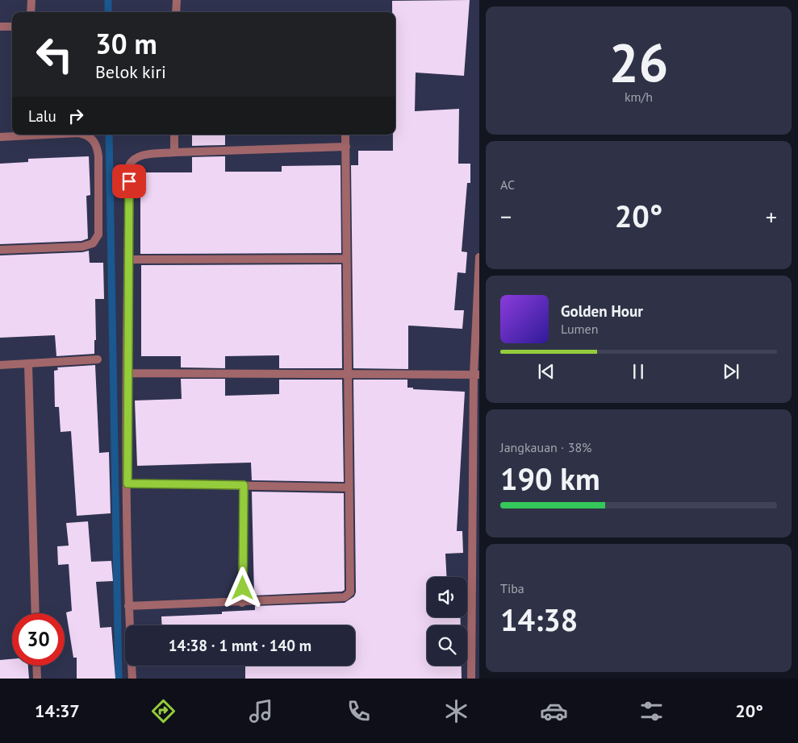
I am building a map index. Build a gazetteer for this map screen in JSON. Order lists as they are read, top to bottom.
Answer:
{
  "page": {
    "tile": [
      ["26", "km/h"],
      "AC",
      ["Jangkauan · 38%", "190 km"],
      ["Tiba", "14:38"]
    ],
    "turn": ["30 m", "Belok kiri"],
    "then": "Lalu",
    "heat": ["−", "20°", "+"],
    "song": ["Golden Hour", "Lumen"],
    "limit": "30",
    "trip": "14:38 · 1 mnt · 140 m",
    "tabs": ["14:37", "20°"]
  }
}
